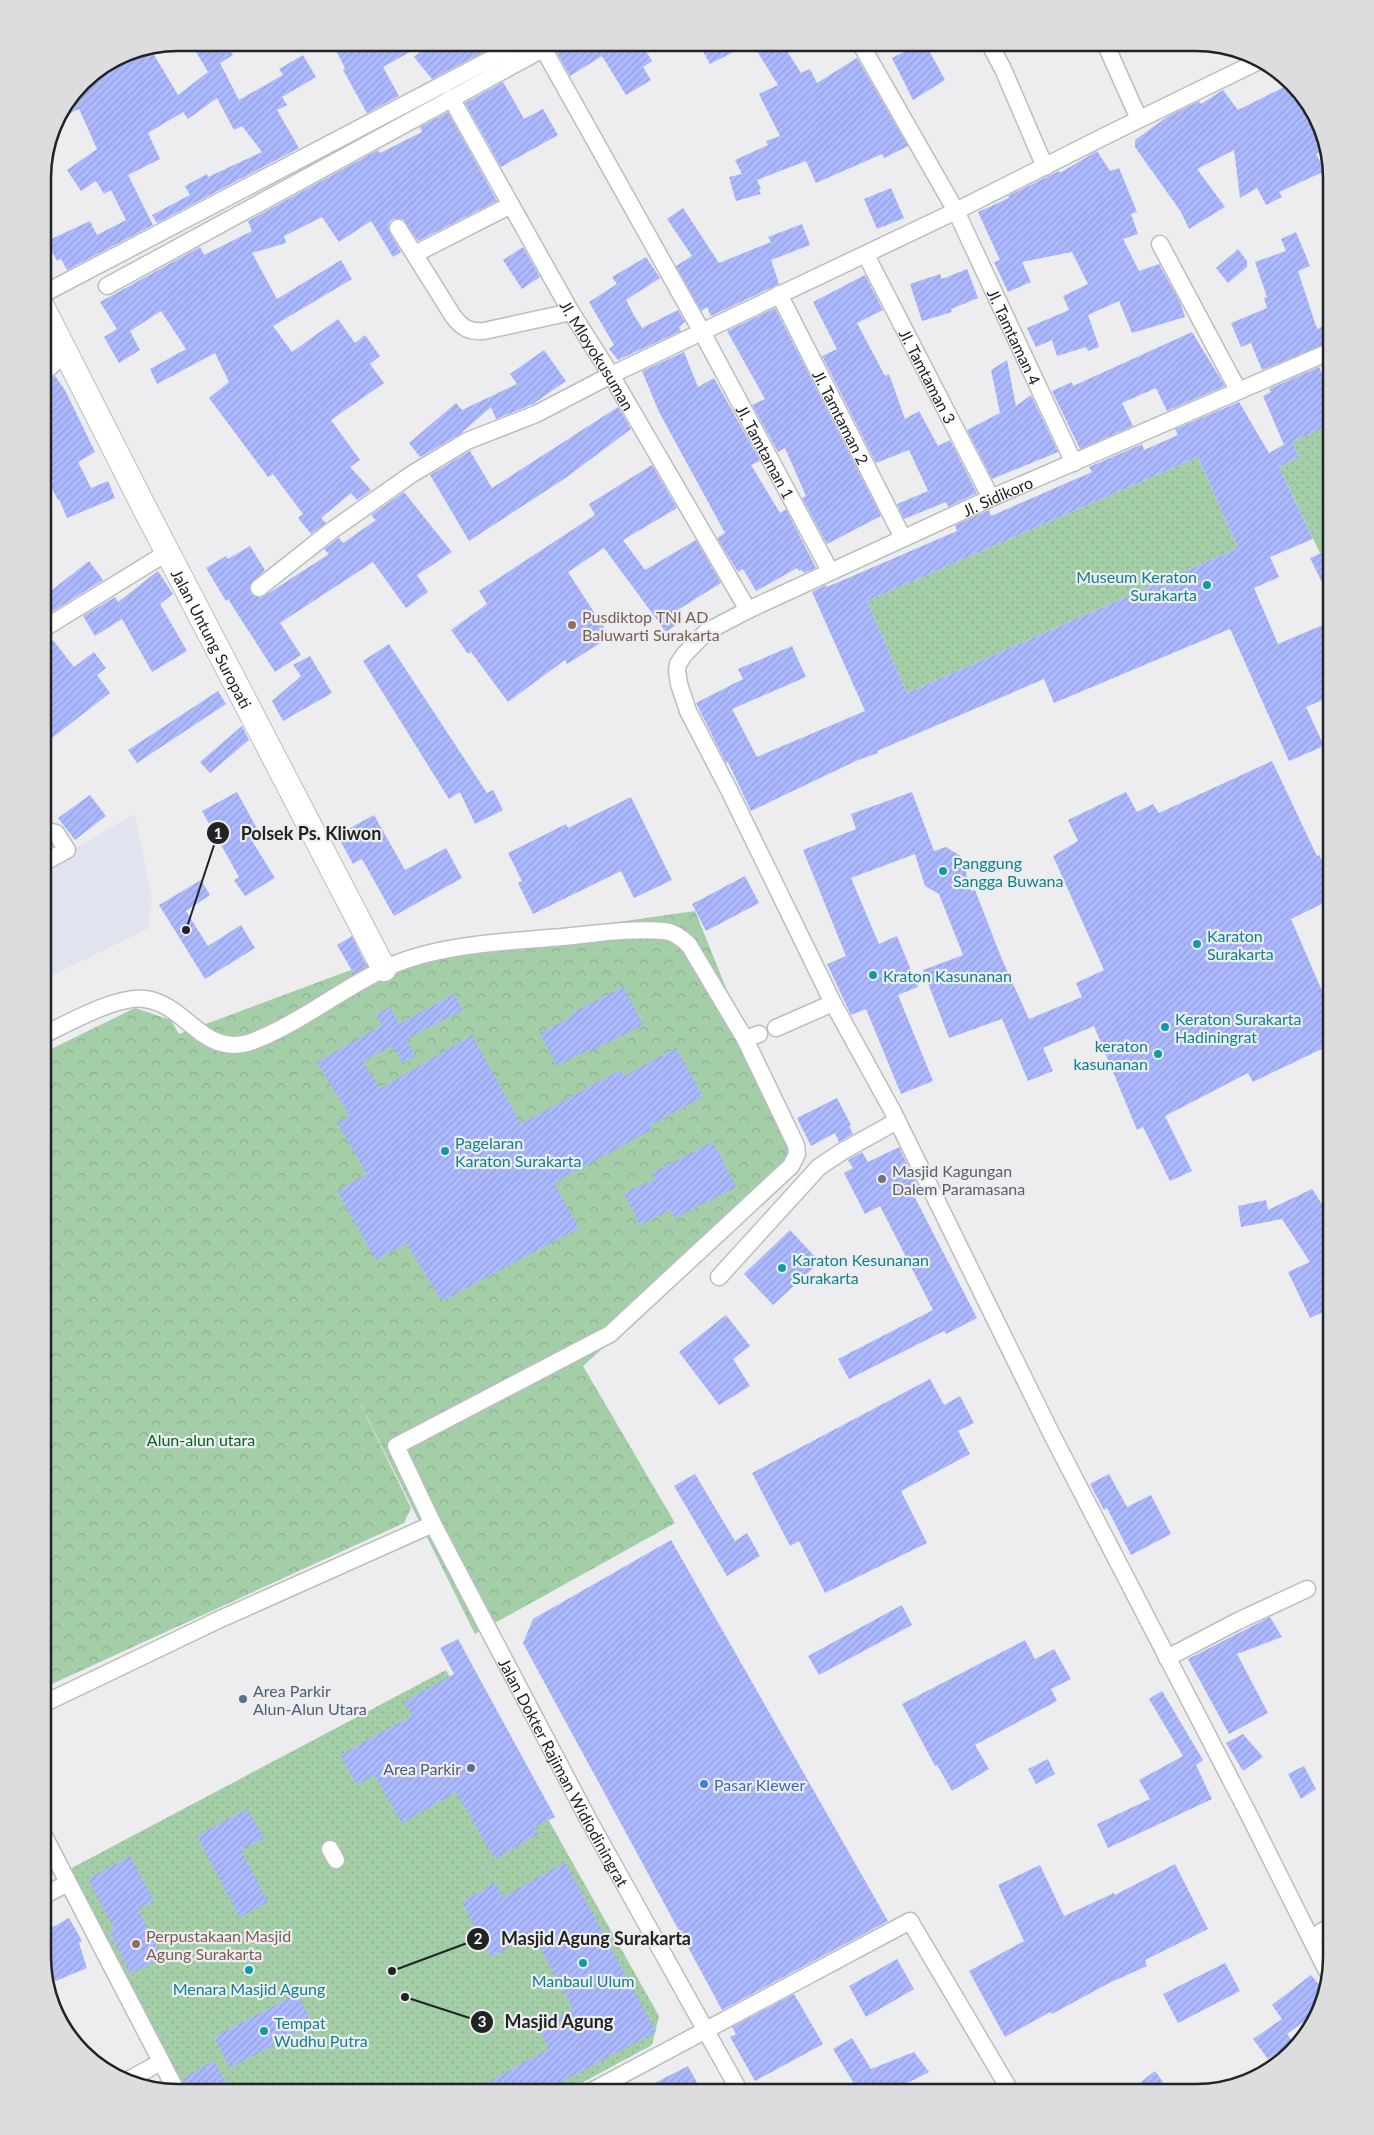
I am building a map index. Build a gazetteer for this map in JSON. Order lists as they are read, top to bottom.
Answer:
{
  "streets": {
    "street": [
      "Jl. Tamtaman 4",
      "Jl. Mloyokusuman",
      "Jl. Tamtaman 3",
      "Jl. Tamtaman 2",
      "Jl. Tamtaman 1",
      "Jl. Sidikoro",
      "Jalan Untung Suropati",
      "Jalan Dokter Rajiman Widiodiningrat"
    ]
  },
  "crossings": [
    ["Jl. Tamtaman 4", "Jl. Sidikoro"],
    ["Jl. Mloyokusuman", "Jl. Sidikoro"],
    ["Jl. Tamtaman 3", "Jl. Sidikoro"],
    ["Jl. Tamtaman 2", "Jl. Sidikoro"],
    ["Jl. Tamtaman 1", "Jl. Sidikoro"],
    ["Jalan Untung Suropati", "Jalan Dokter Rajiman Widiodiningrat"]
  ],
  "parks": ["Alun-alun utara"],
  "places": [
    "Museum Keraton Surakarta",
    "Pusdiktop TNI AD Baluwarti Surakarta",
    "Panggung Sangga Buwana",
    "Polsek Ps. Kliwon",
    "Karaton Surakarta",
    "Kraton Kasunanan",
    "Keraton Surakarta Hadiningrat",
    "keraton kasunanan",
    "Pagelaran Karaton Surakarta",
    "Masjid Kagungan Dalem Paramasana",
    "Karaton Kesunanan Surakarta",
    "Area Parkir Alun-Alun Utara",
    "Area Parkir",
    "Pasar Klewer",
    "Perpustakaan Masjid Agung Surakarta",
    "Manbaul Ulum",
    "Menara Masjid Agung",
    "Masjid Agung Surakarta",
    "Masjid Agung",
    "Tempat Wudhu Putra"
  ]
}
